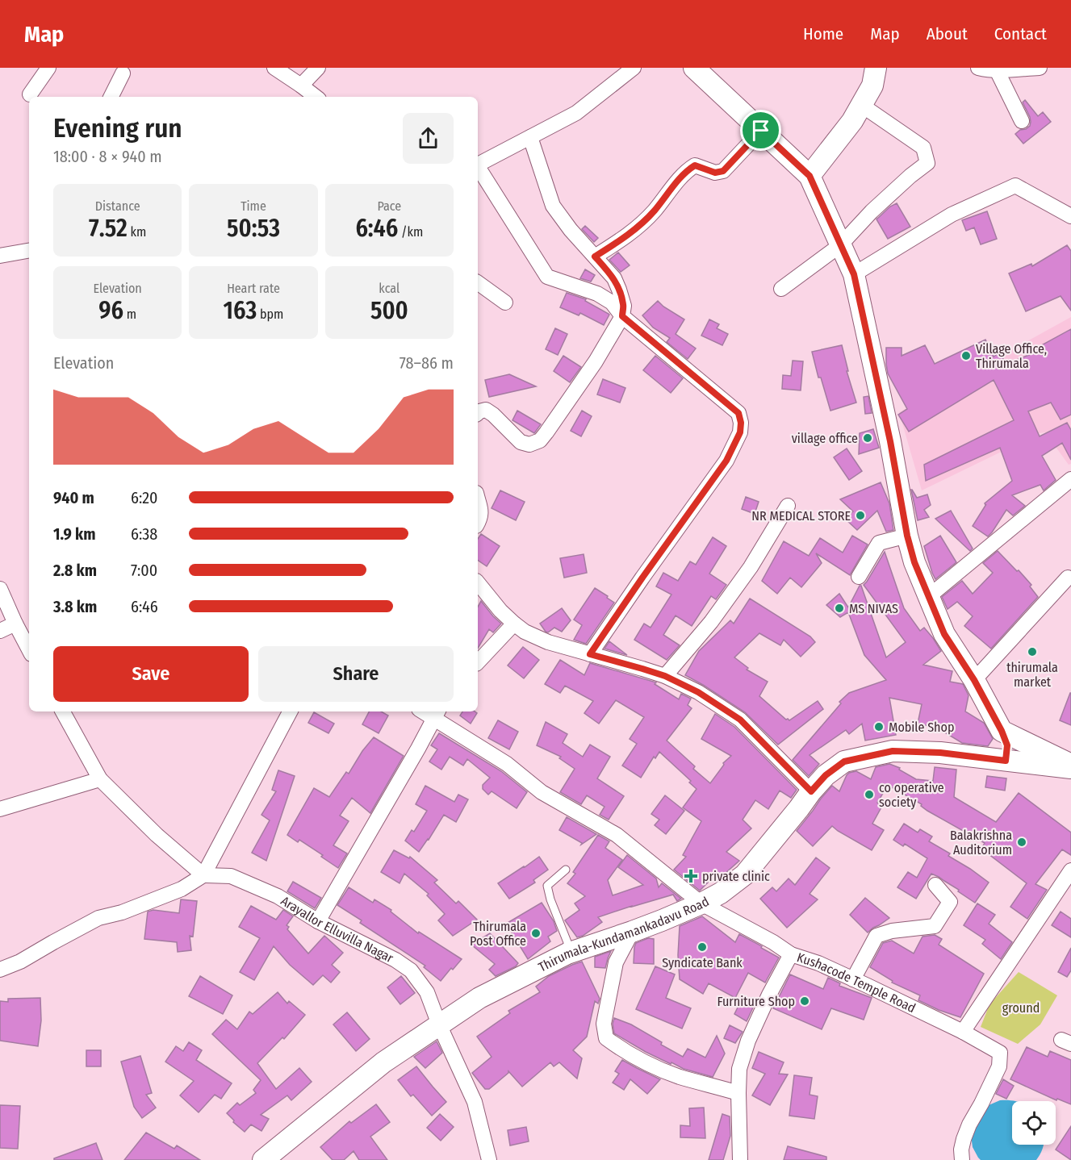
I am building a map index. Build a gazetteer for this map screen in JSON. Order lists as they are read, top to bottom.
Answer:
{
  "streets": {
    "main road": ["Thirumala-Kundamankadavu Road"],
    "street": ["Arayallor Elluvilla Nagar", "Kushacode Temple Road"]
  },
  "crossings": [
    ["Arayallor Elluvilla Nagar", "Thirumala-Kundamankadavu Road"],
    ["Thirumala-Kundamankadavu Road", "Kushacode Temple Road"]
  ],
  "parks": ["ground"],
  "places": {
    "other": [
      "Village Office, Thirumala",
      "village office",
      "NR MEDICAL STORE",
      "MS NIVAS",
      "thirumala market",
      "Mobile Shop",
      "co operative society",
      "Balakrishna Auditorium",
      "Thirumala Post Office",
      "Syndicate Bank",
      "Furniture Shop"
    ],
    "health": ["private clinic"]
  },
  "page": {
    "header": "Map",
    "nav": [
      "Home",
      "Map",
      "About",
      "Contact"
    ],
    "heading": ["Evening run", "18:00 · 8 × 940 m"],
    "stats": [
      ["Distance", "7.52 km"],
      ["Time", "50:53"],
      ["Pace", "6:46 /km"],
      ["Elevation", "96 m"],
      ["Heart rate", "163 bpm"],
      ["kcal", "500"]
    ],
    "chart": ["Elevation", "78–86 m"],
    "list": [
      {
        "name": "940 m",
        "note": "6:20"
      },
      {
        "name": "1.9 km",
        "note": "6:38"
      },
      {
        "name": "2.8 km",
        "note": "7:00"
      },
      {
        "name": "3.8 km",
        "note": "6:46"
      }
    ],
    "buttons": ["Save", "Share"]
  }
}
